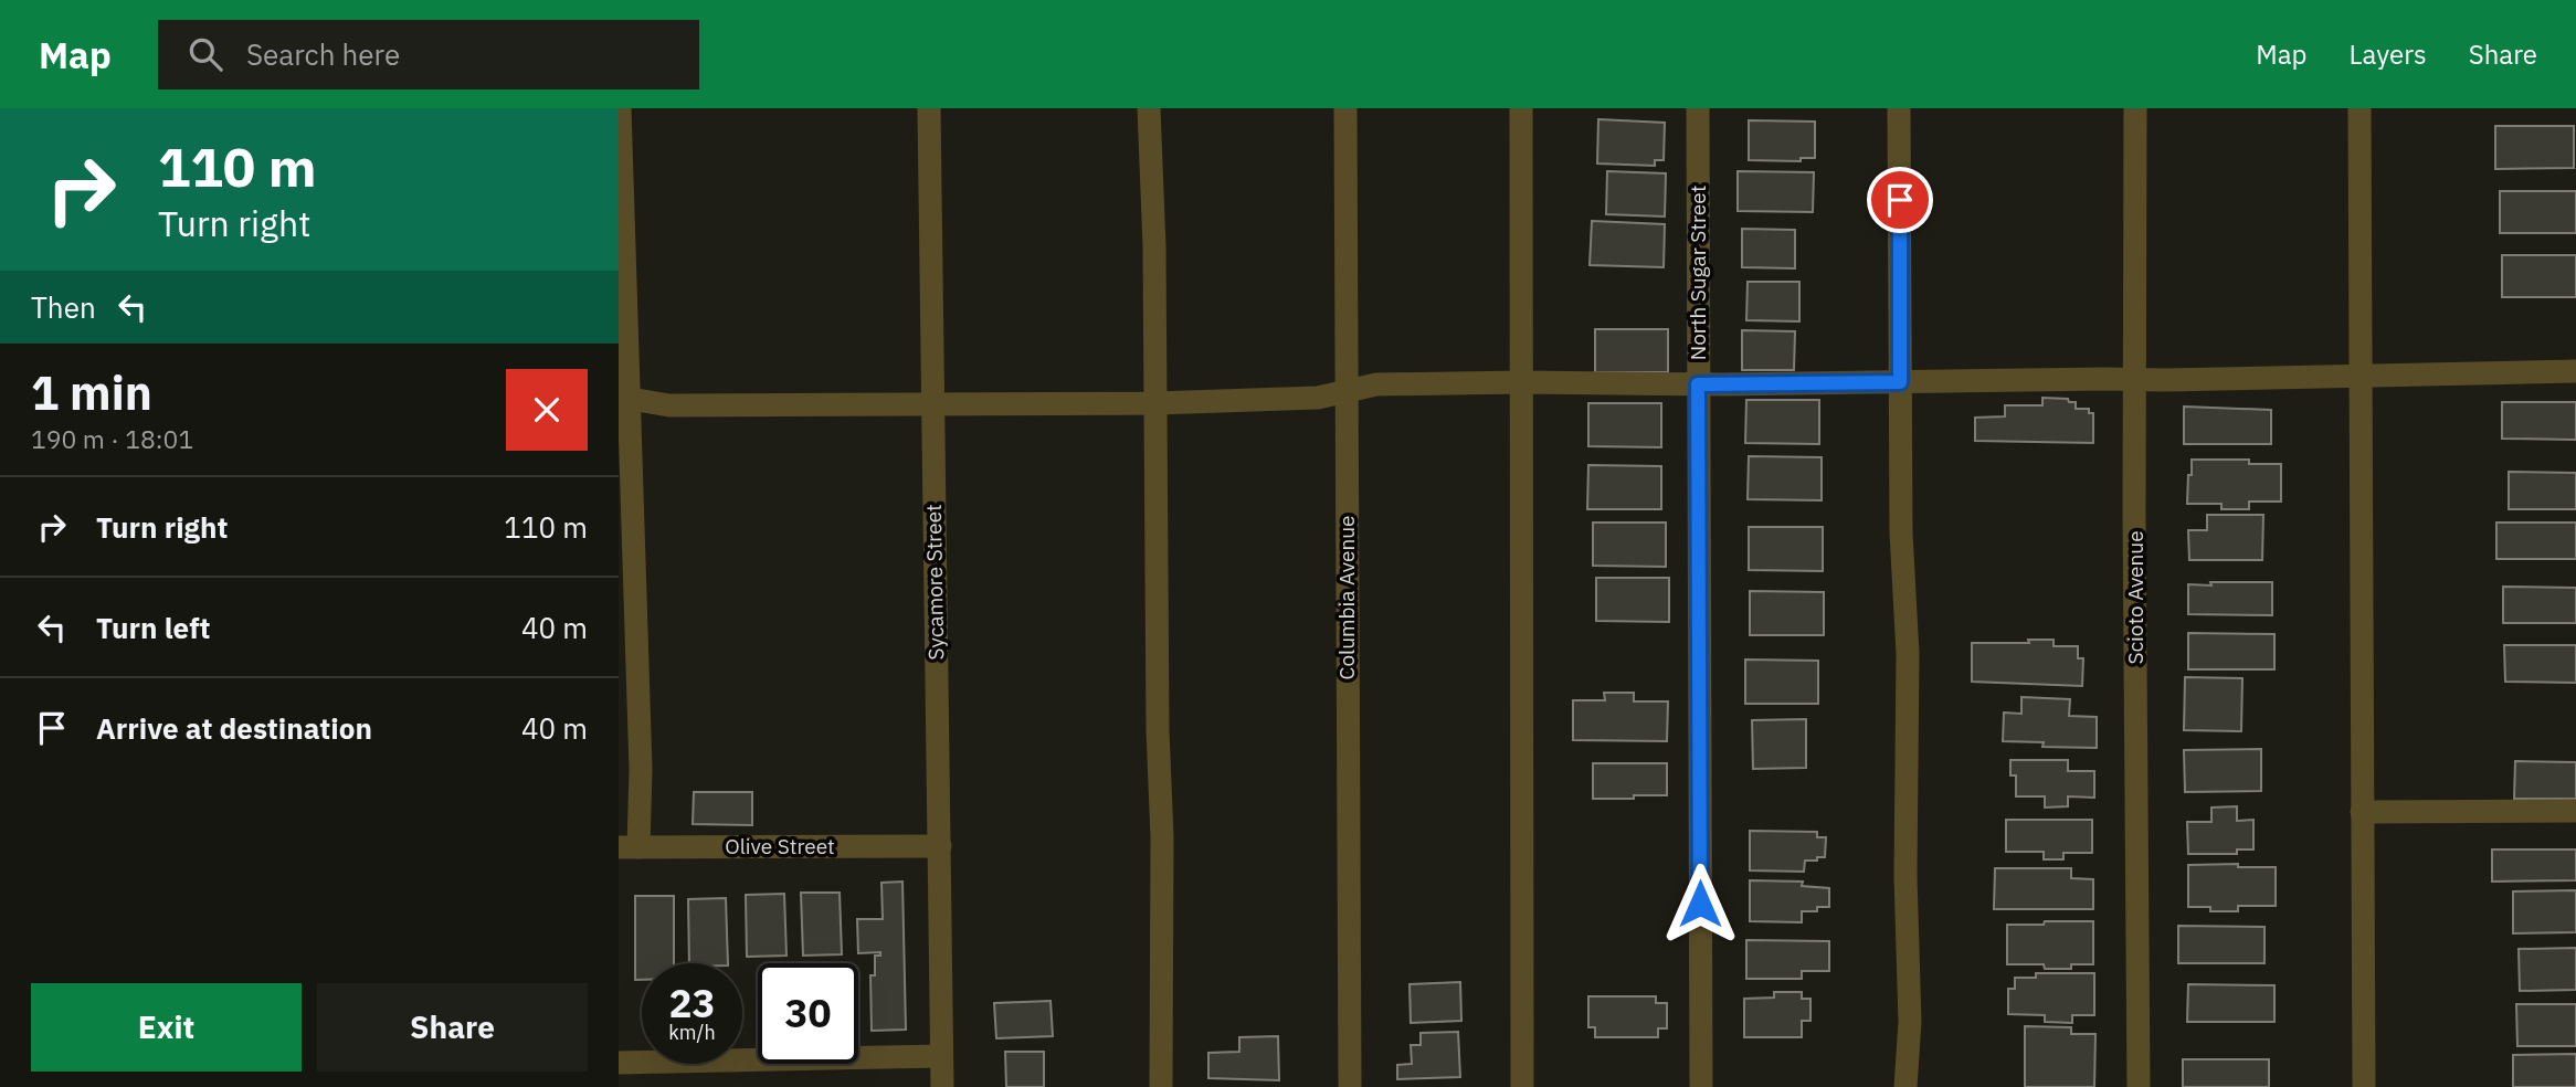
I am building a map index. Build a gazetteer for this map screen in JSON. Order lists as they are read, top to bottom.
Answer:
{
  "streets": {
    "street": [
      "North Sugar Street",
      "Sycamore Street",
      "Columbia Avenue",
      "Scioto Avenue",
      "Olive Street"
    ]
  },
  "crossings": [
    ["Sycamore Street", "Olive Street"]
  ],
  "page": {
    "header": "Map",
    "search": "Search here",
    "nav": ["Map", "Layers", "Share"],
    "turn": ["110 m", "Turn right"],
    "then": "Then",
    "heading": ["1 min", "190 m · 18:01"],
    "list": [
      {
        "name": "Turn right",
        "value": "110 m"
      },
      {
        "name": "Turn left",
        "value": "40 m"
      },
      {
        "name": "Arrive at destination",
        "value": "40 m"
      }
    ],
    "speed": "23 km/h",
    "limit": "30",
    "buttons": ["Exit", "Share"]
  }
}
